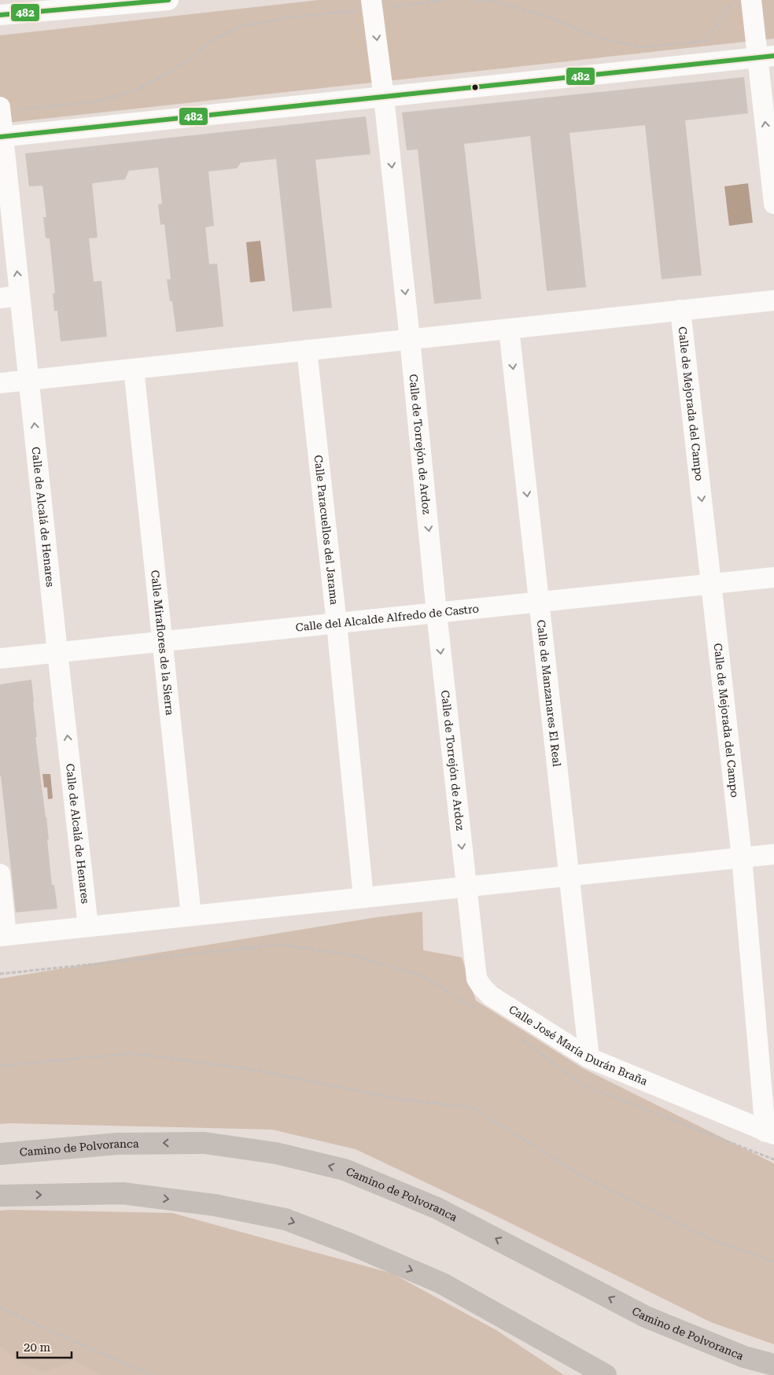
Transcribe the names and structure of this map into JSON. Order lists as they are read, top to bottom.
{
  "streets": {
    "highway": ["Camino de Polvoranca"],
    "street": [
      "Calle de Mejorada del Campo",
      "Calle de Torrejón de Ardoz",
      "Calle de Alcalá de Henares",
      "Calle Paracuellos del Jarama",
      "Calle del Alcalde Alfredo de Castro",
      "Calle Miraflores de la Sierra",
      "Calle de Manzanares El Real",
      "Calle José María Durán Braña"
    ]
  },
  "crossings": [
    ["Calle de Mejorada del Campo", "Calle del Alcalde Alfredo de Castro"],
    ["Calle de Mejorada del Campo", "Calle José María Durán Braña"],
    ["Calle de Torrejón de Ardoz", "Calle del Alcalde Alfredo de Castro"],
    ["Calle de Torrejón de Ardoz", "Calle José María Durán Braña"],
    ["Calle de Alcalá de Henares", "Calle del Alcalde Alfredo de Castro"],
    ["Calle Paracuellos del Jarama", "Calle del Alcalde Alfredo de Castro"],
    ["Calle del Alcalde Alfredo de Castro", "Calle Miraflores de la Sierra"],
    ["Calle del Alcalde Alfredo de Castro", "Calle de Manzanares El Real"],
    ["Calle de Manzanares El Real", "Calle José María Durán Braña"]
  ],
  "one_way": ["Calle de Torrejón de Ardoz", "Calle de Alcalá de Henares", "Calle de Manzanares El Real"],
  "lines": ["transit line 482"],
  "scale_bar": "20 m"
}
